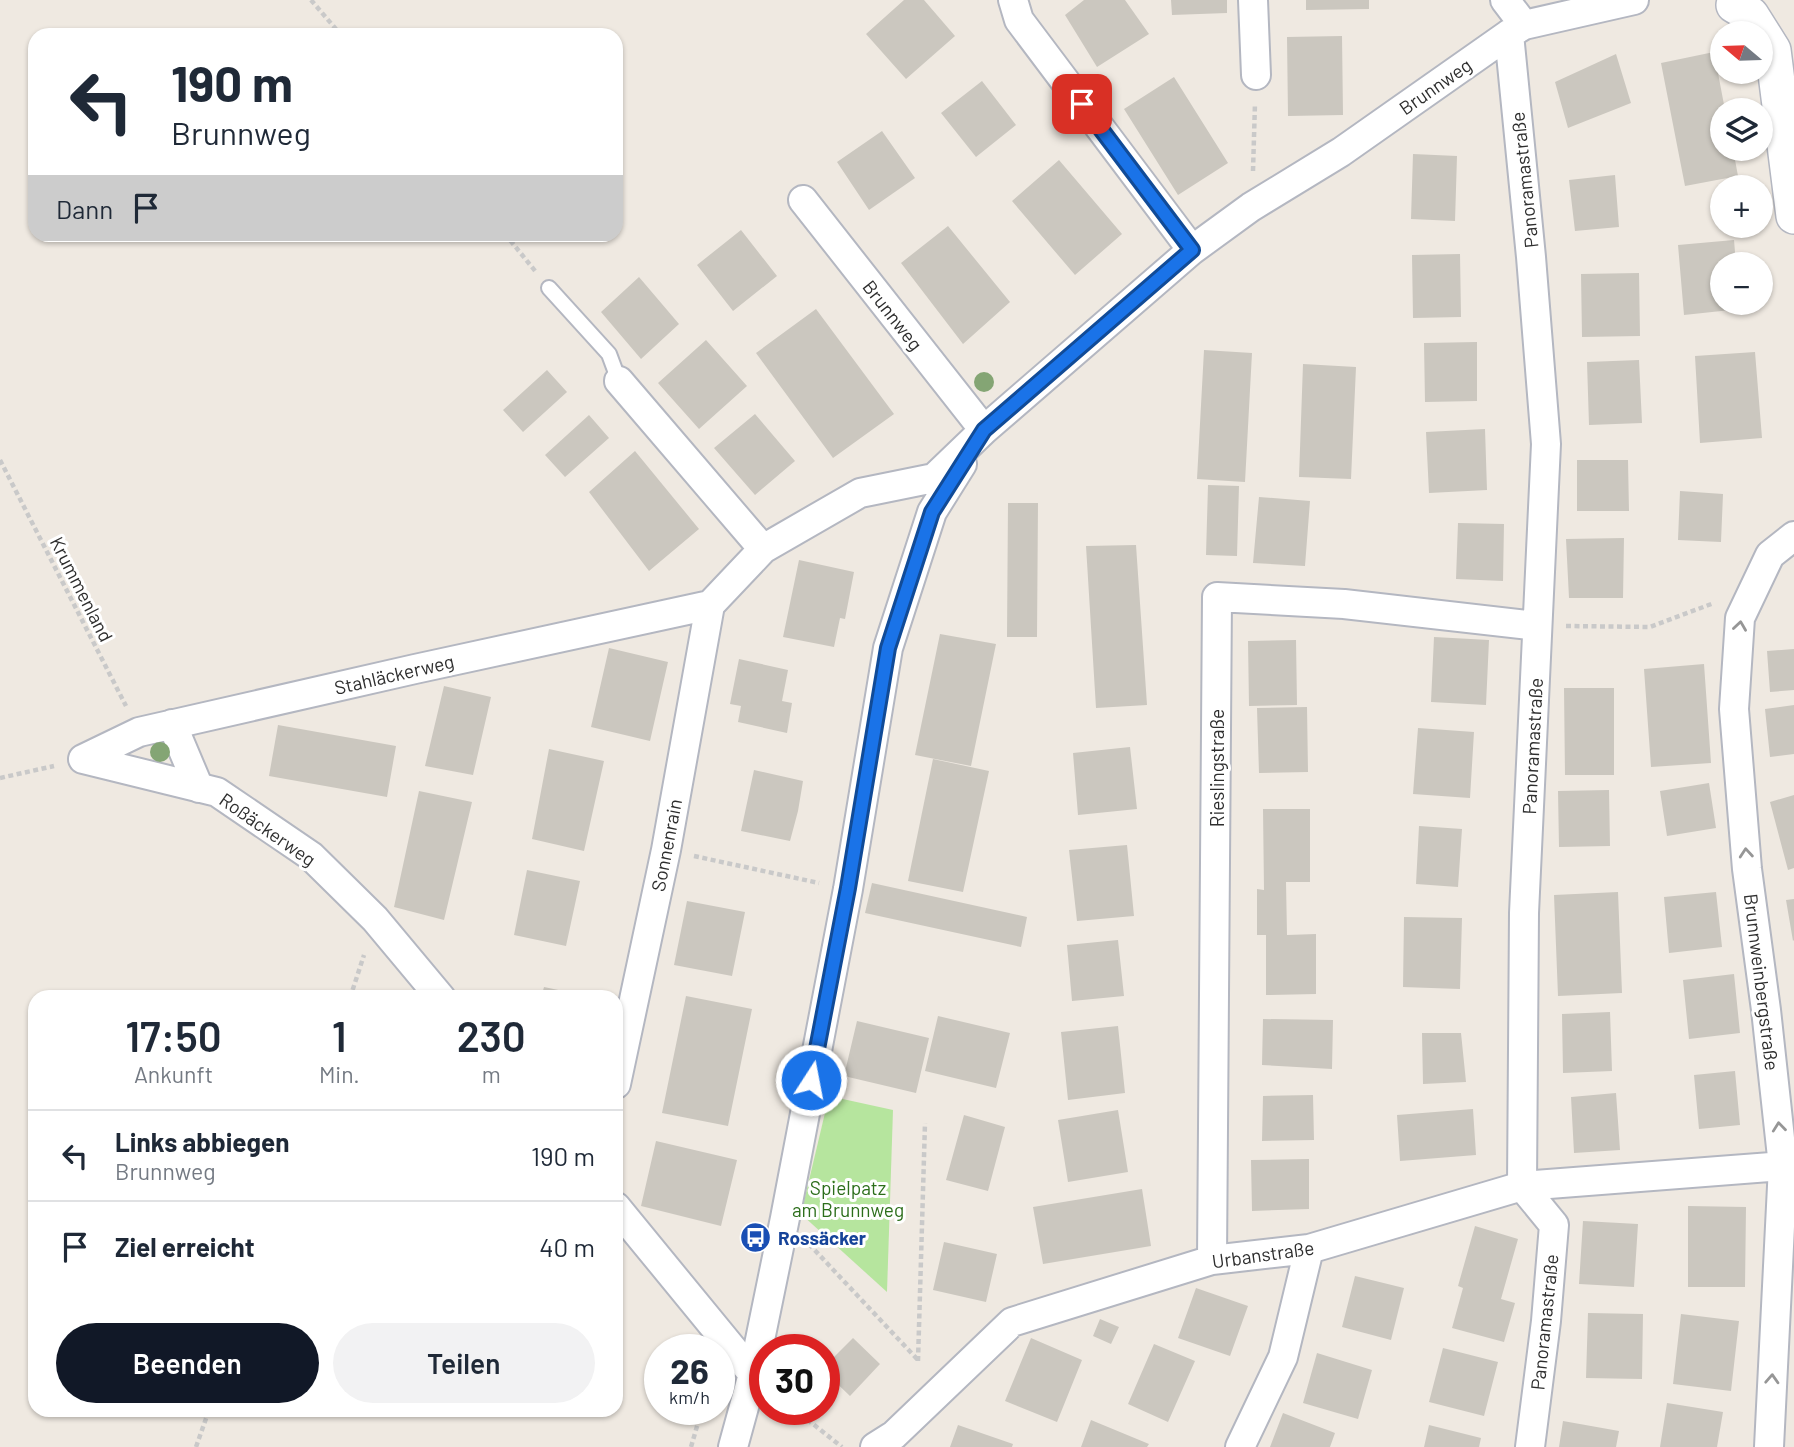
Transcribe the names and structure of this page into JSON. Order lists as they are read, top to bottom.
{
  "streets": {
    "street": [
      "Brunnweg",
      "Panoramastraße",
      "Stahläckerweg",
      "Rieslingstraße",
      "Roßäckerweg",
      "Sonnenrain",
      "Brunnweinbergstraße",
      "Urbanstraße"
    ],
    "path": ["Krummenland"]
  },
  "crossings": [
    ["Brunnweg", "Panoramastraße"],
    ["Brunnweg", "Stahläckerweg"],
    ["Brunnweg", "Sonnenrain"],
    ["Panoramastraße", "Rieslingstraße"],
    ["Panoramastraße", "Urbanstraße"],
    ["Krummenland", "Stahläckerweg"],
    ["Stahläckerweg", "Roßäckerweg"],
    ["Stahläckerweg", "Sonnenrain"],
    ["Rieslingstraße", "Urbanstraße"],
    ["Brunnweinbergstraße", "Urbanstraße"]
  ],
  "one_way": ["Brunnweinbergstraße"],
  "parks": ["Spielpatz am Brunnweg"],
  "places": {
    "bus stop": ["Rossäcker"]
  },
  "north": "left",
  "page": {
    "map_buttons": ["+", "−"],
    "turn": ["190 m", "Brunnweg"],
    "then": "Dann",
    "eta": [
      "17:50",
      "Ankunft",
      "1",
      "Min.",
      "230",
      "m"
    ],
    "list": [
      {
        "name": "Links abbiegen",
        "note": "Brunnweg",
        "value": "190 m"
      },
      {
        "name": "Ziel erreicht",
        "value": "40 m"
      }
    ],
    "buttons": ["Beenden", "Teilen"],
    "speed": "26 km/h",
    "limit": "30"
  }
}
